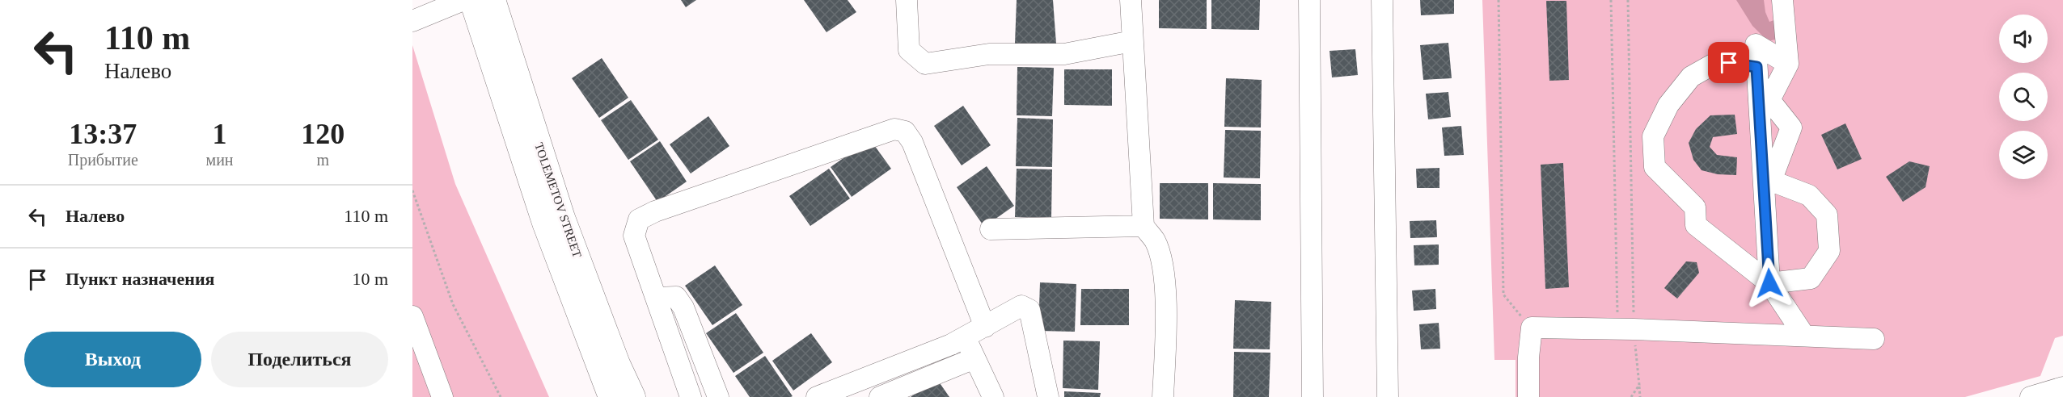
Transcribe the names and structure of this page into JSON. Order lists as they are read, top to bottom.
{
  "streets": {
    "main road": ["TOLEMETOV STREET"]
  },
  "page": {
    "turn": ["110 m", "Налево"],
    "eta": [
      "13:37",
      "Прибытие",
      "1",
      "мин",
      "120",
      "m"
    ],
    "list": [
      {
        "name": "Налево",
        "value": "110 m"
      },
      {
        "name": "Пункт назначения",
        "value": "10 m"
      }
    ],
    "buttons": ["Выход", "Поделиться"]
  }
}
